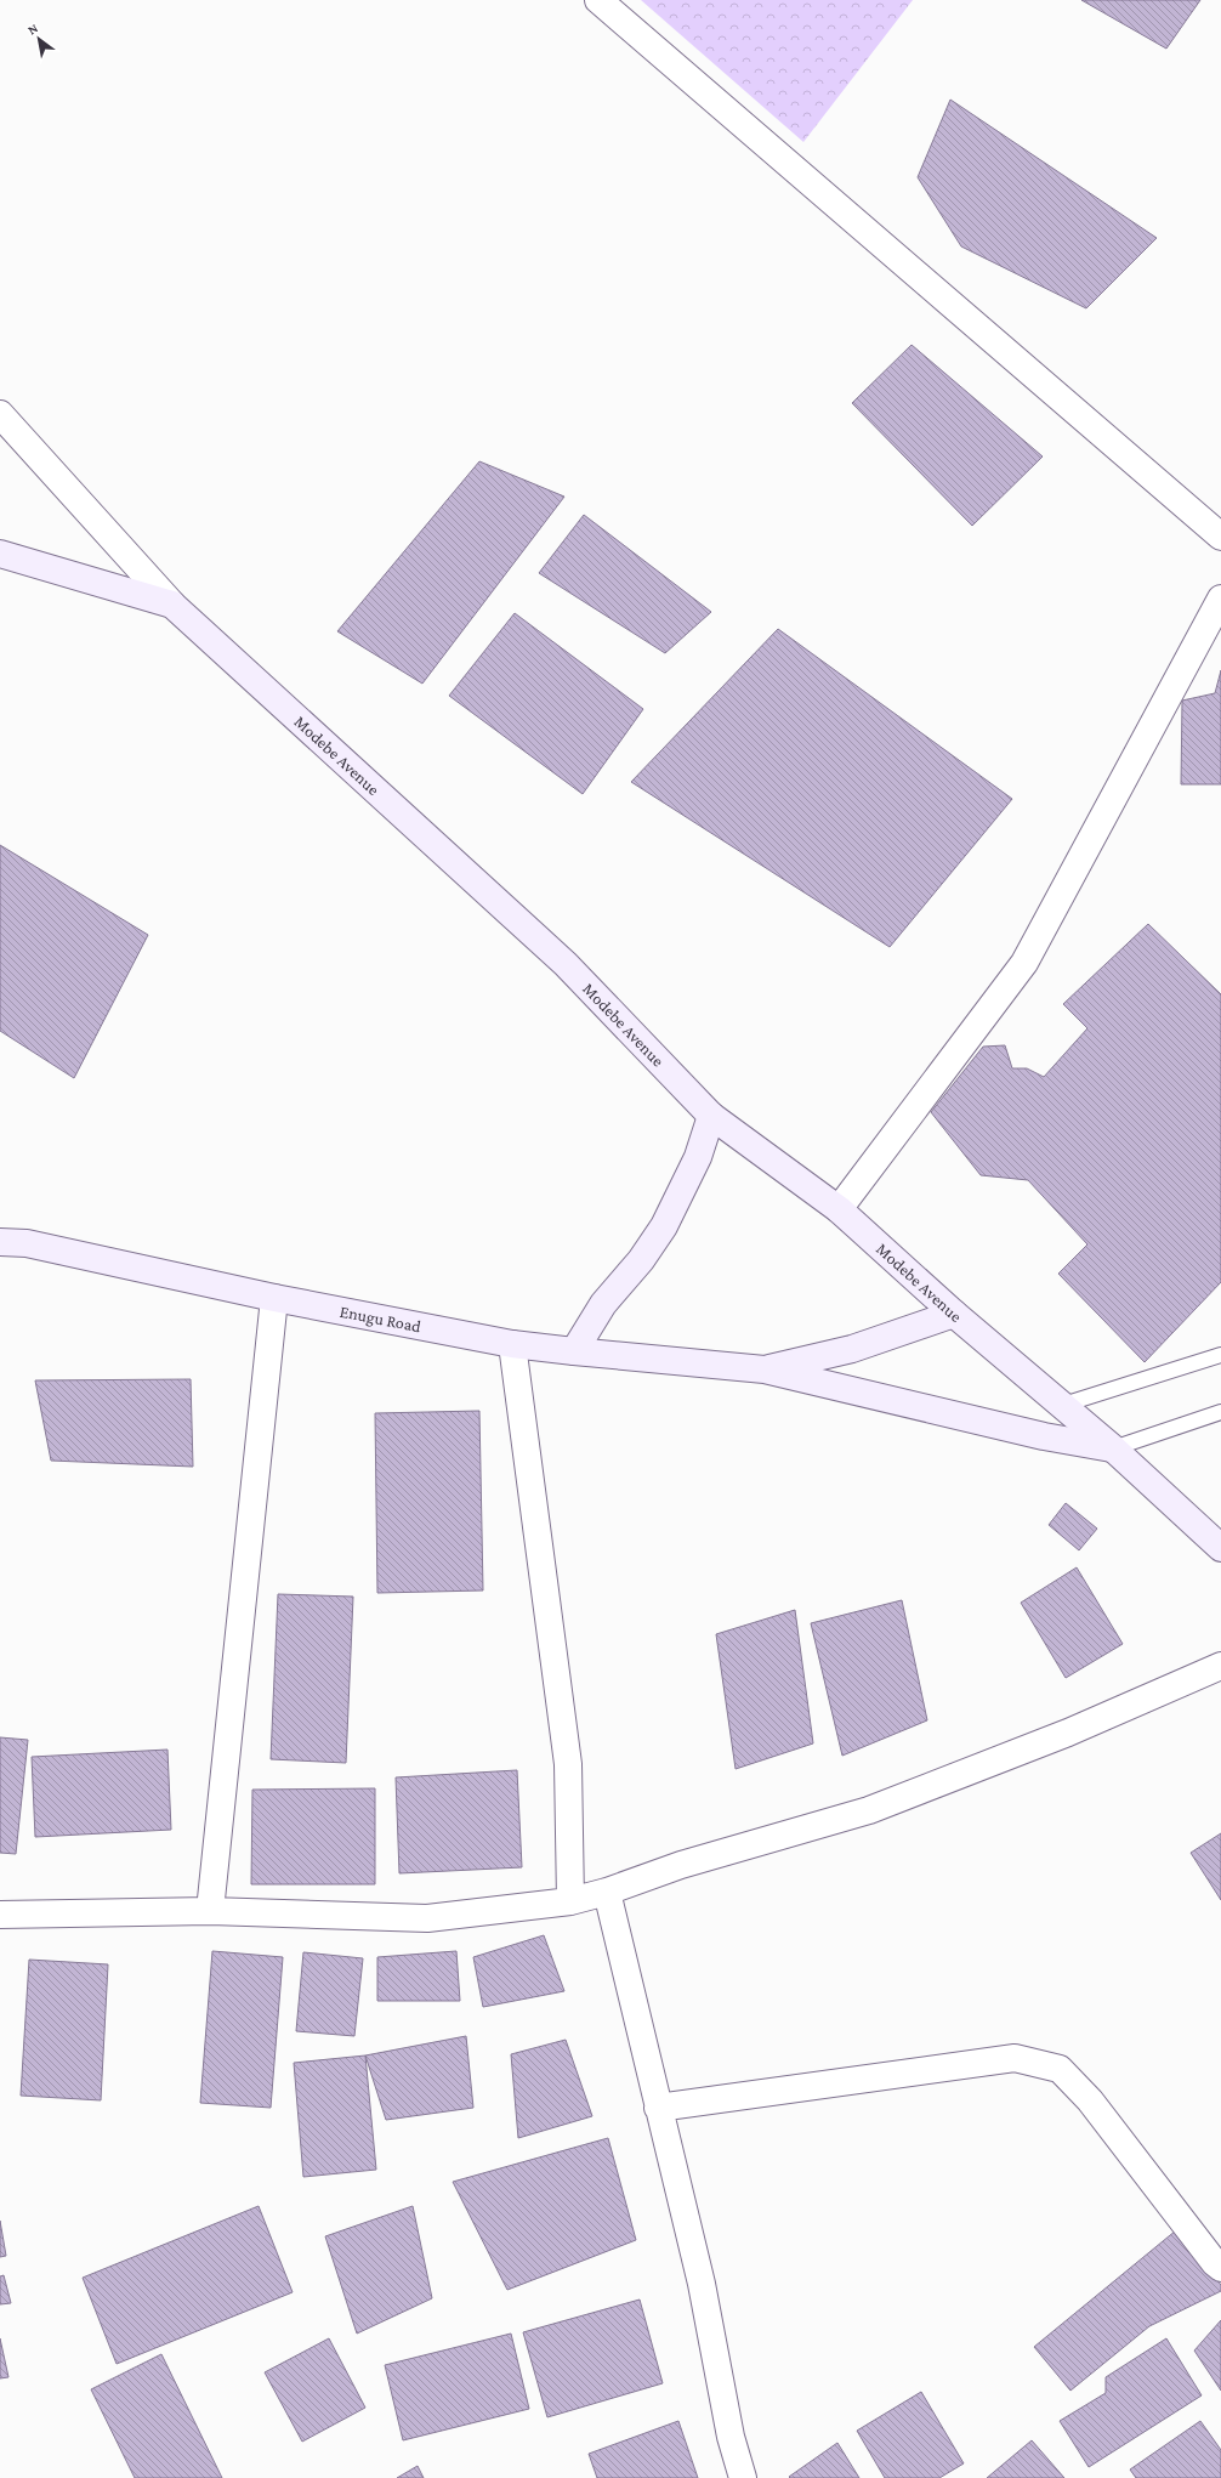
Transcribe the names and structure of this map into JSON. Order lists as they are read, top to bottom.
{
  "streets": {
    "street": ["Modebe Avenue", "Enugu Road"]
  },
  "north": "top left"
}
